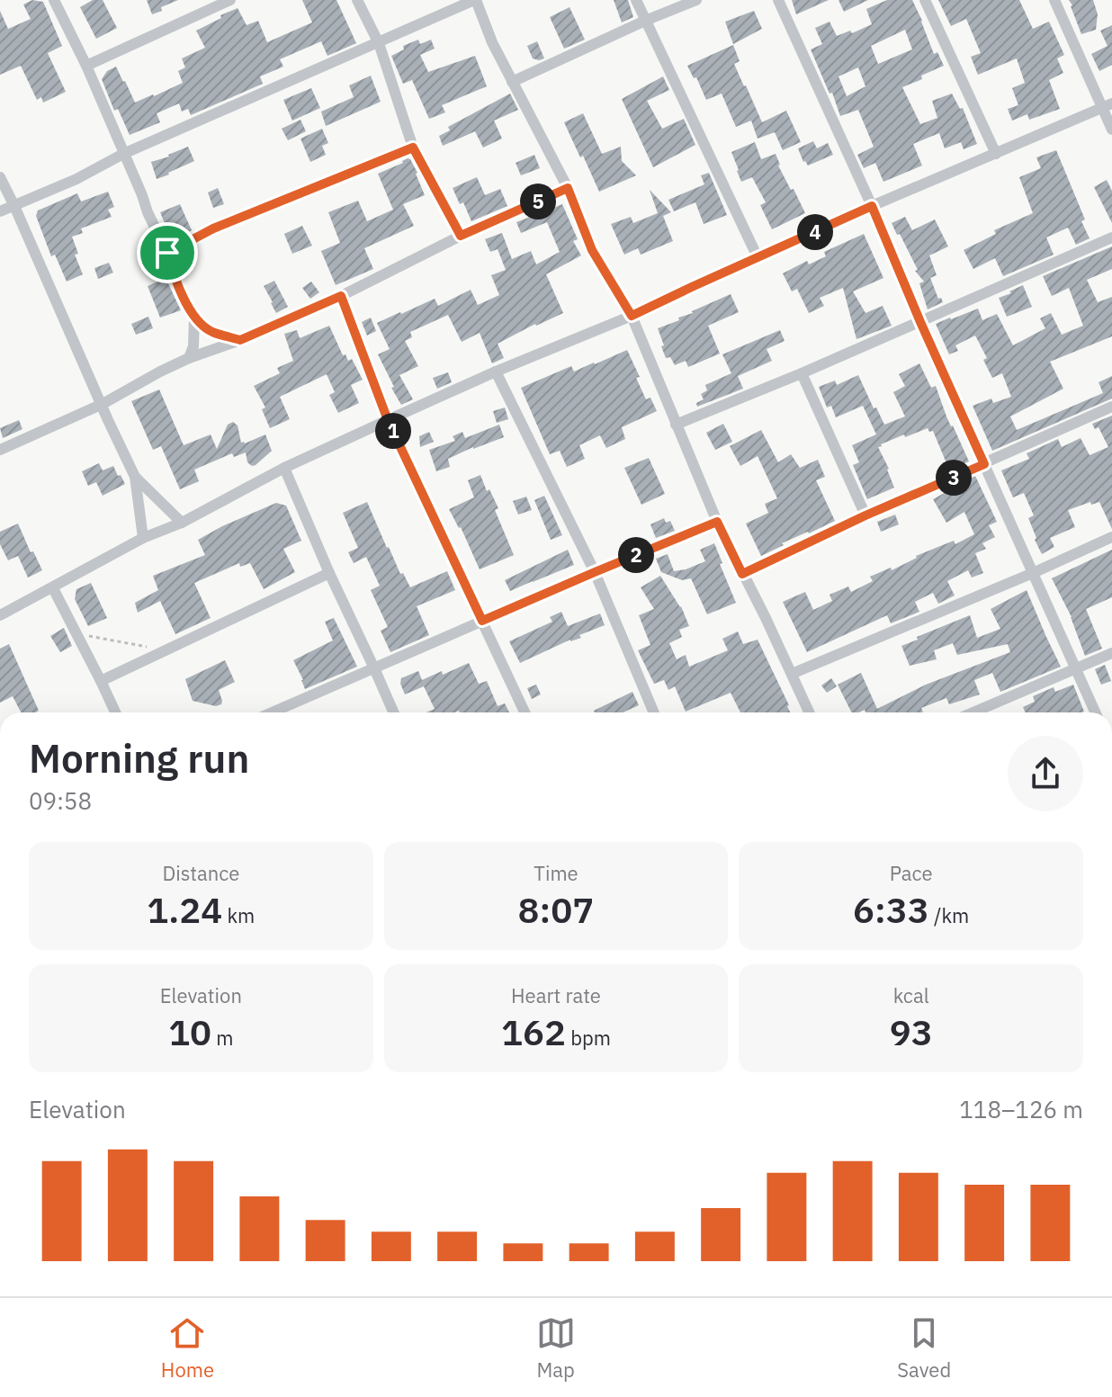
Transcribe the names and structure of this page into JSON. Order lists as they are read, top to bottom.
{
  "page": {
    "pins": [
      "5",
      "4",
      "1",
      "3",
      "2"
    ],
    "heading": ["Morning run", "09:58"],
    "stats": [
      ["Distance", "1.24 km"],
      ["Time", "8:07"],
      ["Pace", "6:33 /km"],
      ["Elevation", "10 m"],
      ["Heart rate", "162 bpm"],
      ["kcal", "93"]
    ],
    "chart": ["Elevation", "118–126 m"],
    "tabs": ["Home", "Map", "Saved"]
  }
}
